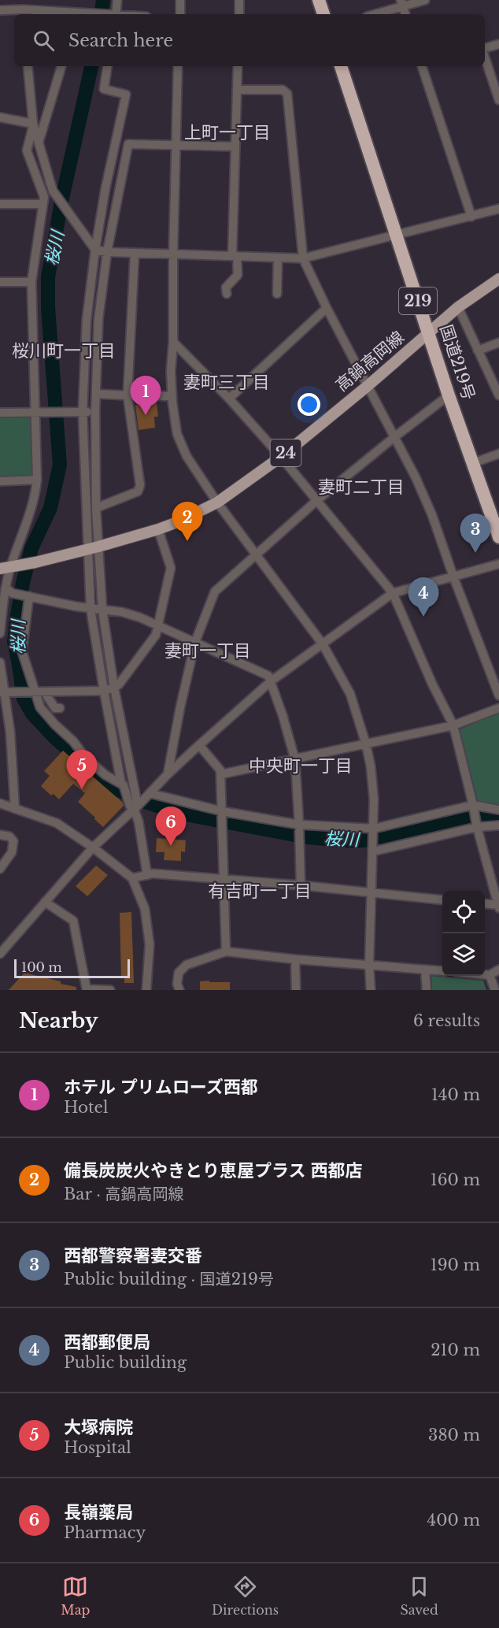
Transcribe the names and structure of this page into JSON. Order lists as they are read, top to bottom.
{
  "streets": {
    "highway": ["219", "国道219号"],
    "main road": ["高鍋高岡線", "24"]
  },
  "crossings": [
    ["高鍋高岡線", "国道219号"]
  ],
  "districts": [
    "上町一丁目",
    "桜川町一丁目",
    "妻町三丁目",
    "妻町二丁目",
    "妻町一丁目",
    "中央町一丁目",
    "有吉町一丁目"
  ],
  "water": ["桜川"],
  "scale_bar": "100 m",
  "page": {
    "search": "Search here",
    "pins": [
      "1",
      "2",
      "3",
      "4",
      "5",
      "6"
    ],
    "scale": "100 m",
    "heading": ["Nearby", "6 results"],
    "list": [
      {
        "mark": "1",
        "name": "ホテル プリムローズ西都",
        "note": "Hotel",
        "value": "140 m"
      },
      {
        "mark": "2",
        "name": "備長炭炭火やきとり恵屋プラス 西都店",
        "note": "Bar · 高鍋高岡線",
        "value": "160 m"
      },
      {
        "mark": "3",
        "name": "西都警察署妻交番",
        "note": "Public building · 国道219号",
        "value": "190 m"
      },
      {
        "mark": "4",
        "name": "西都郵便局",
        "note": "Public building",
        "value": "210 m"
      },
      {
        "mark": "5",
        "name": "大塚病院",
        "note": "Hospital",
        "value": "380 m"
      },
      {
        "mark": "6",
        "name": "長嶺薬局",
        "note": "Pharmacy",
        "value": "400 m"
      }
    ],
    "nav": ["Map", "Directions", "Saved"]
  }
}
